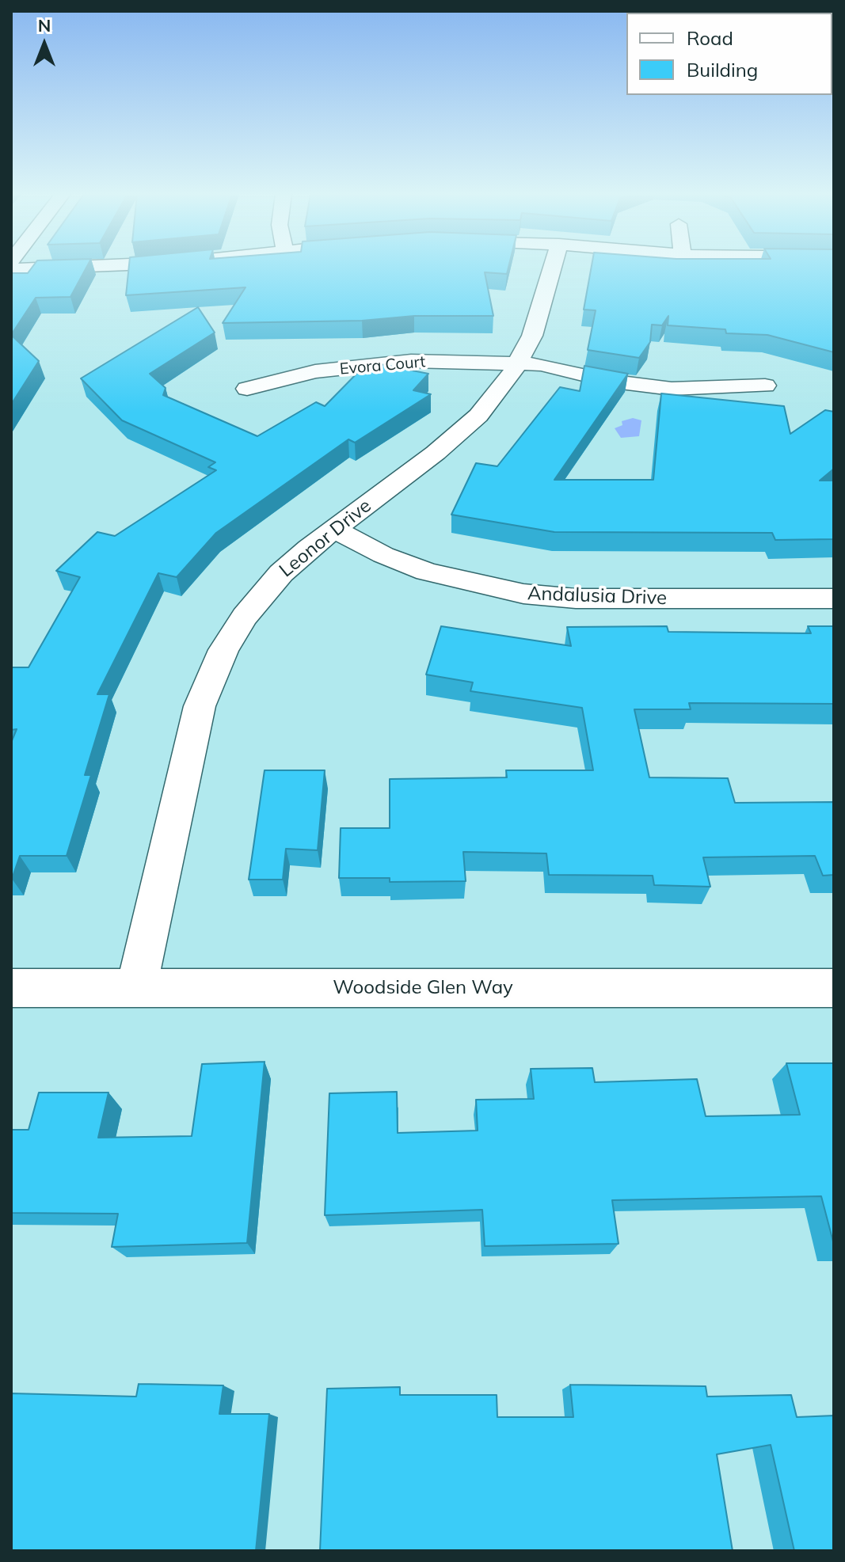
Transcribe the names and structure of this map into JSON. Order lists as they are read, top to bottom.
{
  "streets": {
    "street": [
      "Evora Court",
      "Leonor Drive",
      "Andalusia Drive",
      "Woodside Glen Way"
    ]
  },
  "crossings": [
    ["Evora Court", "Leonor Drive"],
    ["Leonor Drive", "Andalusia Drive"],
    ["Leonor Drive", "Woodside Glen Way"]
  ],
  "legend": ["Road", "Building"],
  "north": "top"
}
